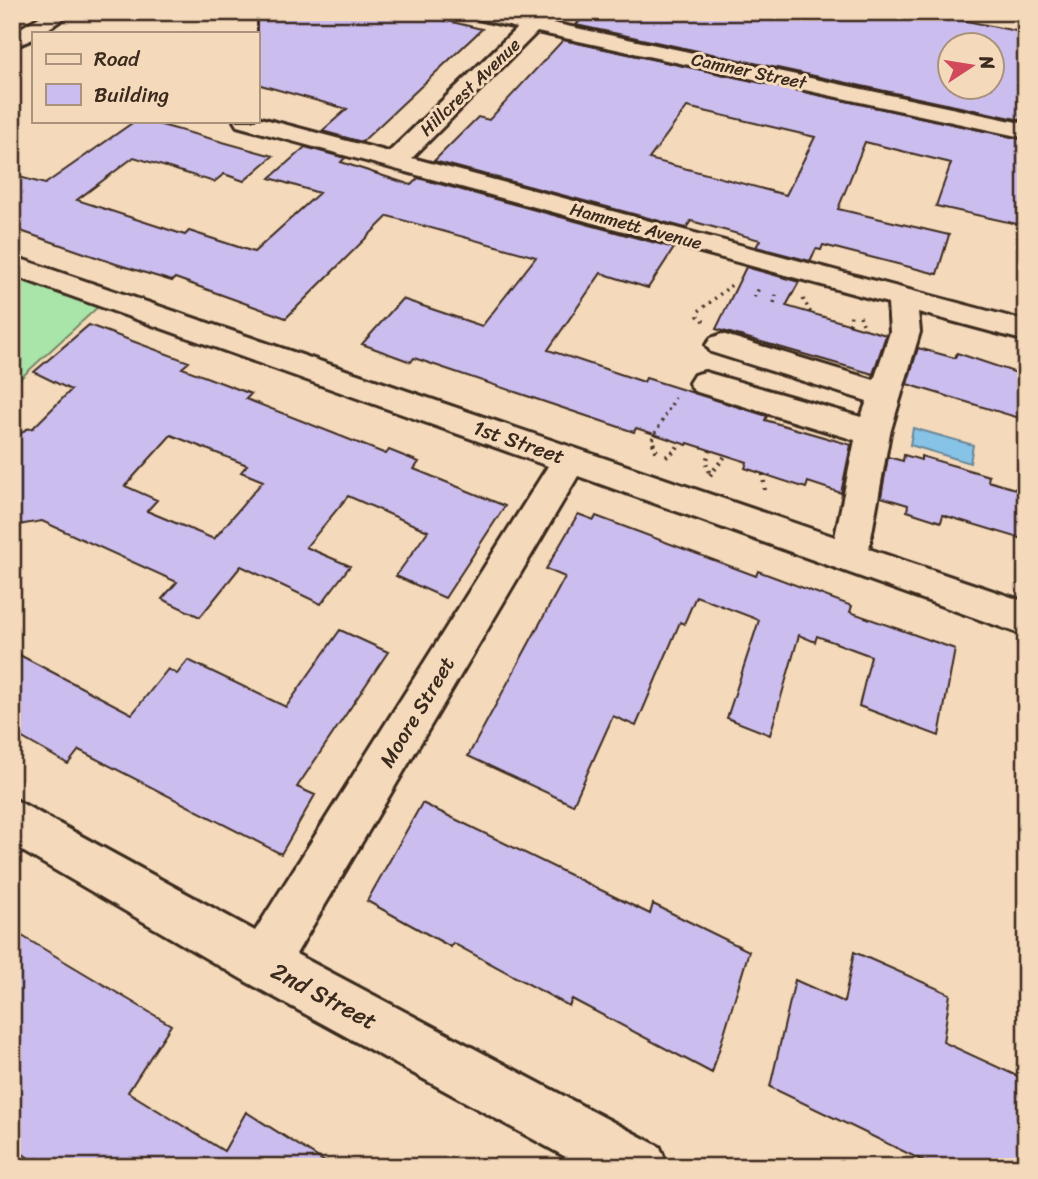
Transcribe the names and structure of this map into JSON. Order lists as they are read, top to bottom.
{
  "streets": {
    "street": [
      "Camner Street",
      "Hillcrest Avenue",
      "Hammett Avenue",
      "1st Street",
      "Moore Street",
      "2nd Street"
    ]
  },
  "crossings": [
    ["Camner Street", "Hillcrest Avenue"],
    ["Hillcrest Avenue", "Hammett Avenue"],
    ["1st Street", "Moore Street"],
    ["Moore Street", "2nd Street"]
  ],
  "legend": ["Road", "Building"],
  "north": "right"
}
